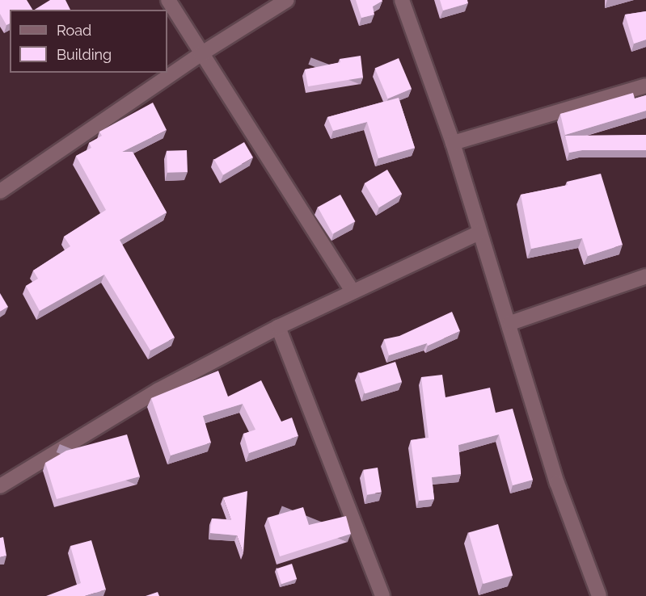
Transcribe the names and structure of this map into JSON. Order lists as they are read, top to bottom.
{
  "legend": ["Road", "Building"]
}
